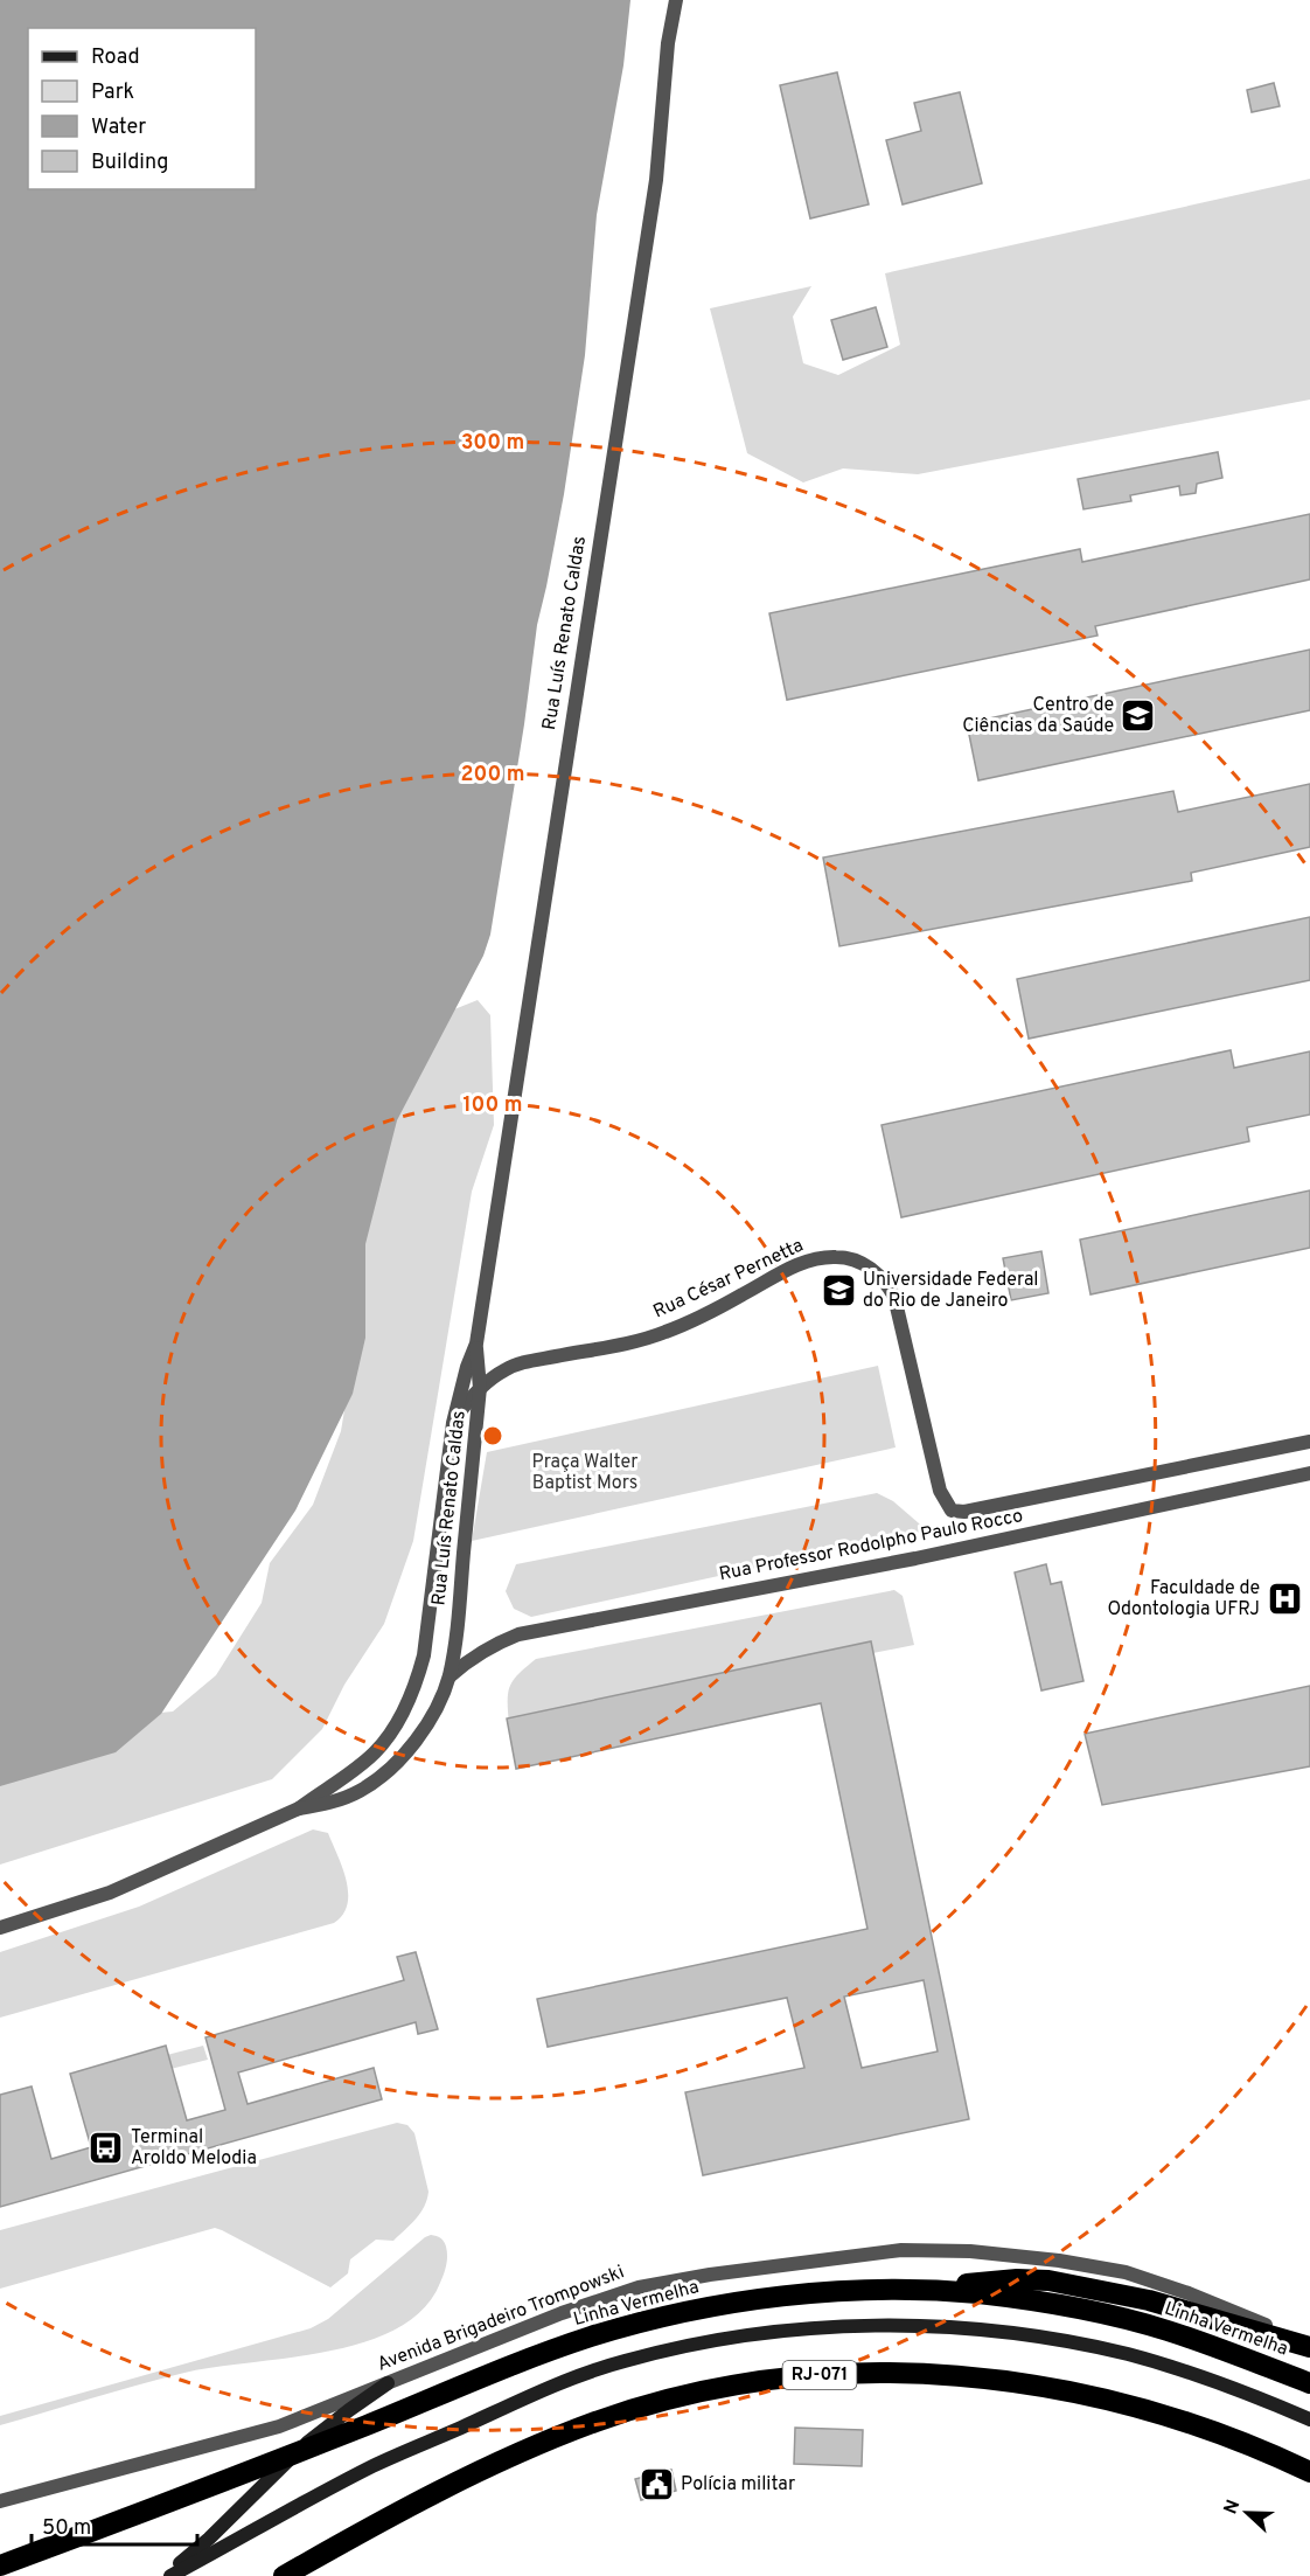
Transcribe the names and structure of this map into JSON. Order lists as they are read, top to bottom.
{
  "streets": {
    "highway": ["Linha Vermelha", "RJ-071"],
    "street": [
      "Rua Luís Renato Caldas",
      "Rua César Pernetta",
      "Rua Professor Rodolpho Paulo Rocco",
      "Avenida Brigadeiro Trompowski"
    ]
  },
  "crossings": [
    ["Rua Luís Renato Caldas", "Rua César Pernetta"],
    ["Rua Luís Renato Caldas", "Rua Professor Rodolpho Paulo Rocco"],
    ["Rua César Pernetta", "Rua Professor Rodolpho Paulo Rocco"]
  ],
  "parks": ["Praça Walter Baptist Mors"],
  "places": {
    "school or university": ["Centro de Ciências da Saúde", "Universidade Federal do Rio de Janeiro"],
    "hospital": ["Faculdade de Odontologia UFRJ"],
    "bus stop": ["Terminal Aroldo Melodia"],
    "public building": ["Polícia militar"]
  },
  "legend": [
    "Road",
    "Park",
    "Water",
    "Building"
  ],
  "scale_bar": "50 m",
  "north": "left",
  "rings": ["300 m", "200 m", "100 m"]
}
